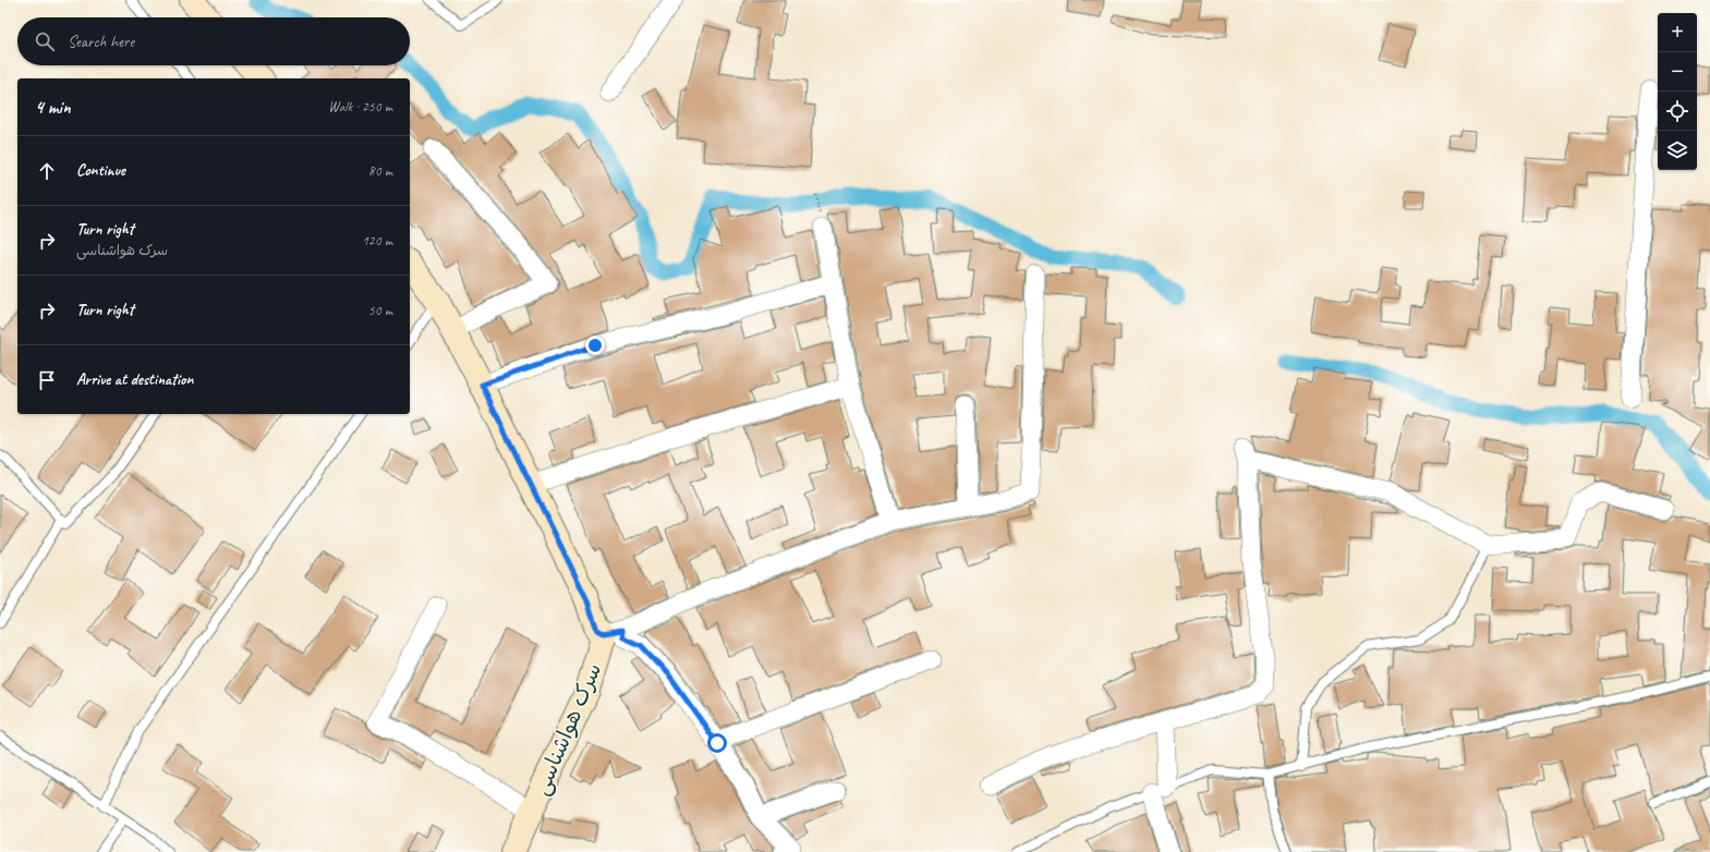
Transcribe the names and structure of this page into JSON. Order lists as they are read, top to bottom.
{
  "streets": {
    "street": ["سرک هواشناسی"]
  },
  "page": {
    "map_buttons": ["+", "−"],
    "search": "Search here",
    "heading": ["4 min", "Walk · 250 m"],
    "list": [
      ["Continue", "80 m"],
      ["Turn right", "سرک هواشناسی", "120 m"],
      ["Turn right", "50 m"],
      "Arrive at destination"
    ]
  }
}
